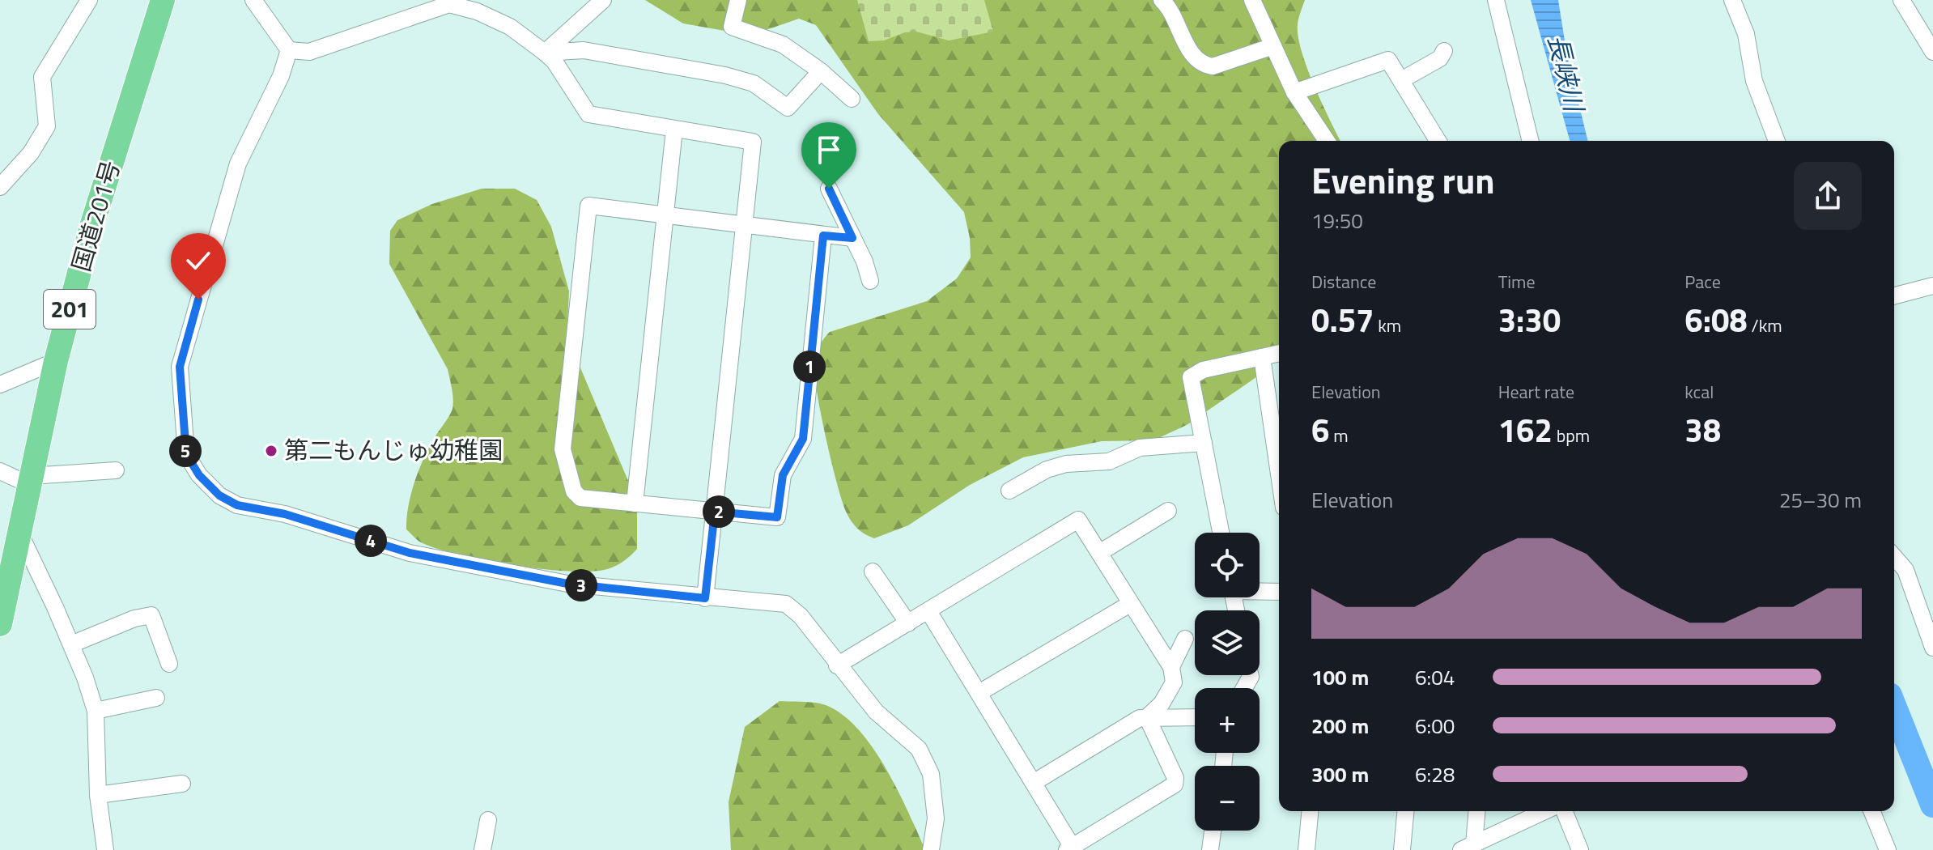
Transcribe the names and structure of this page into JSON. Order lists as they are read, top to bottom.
{
  "streets": {
    "highway": ["国道201号", "201"]
  },
  "water": ["長峡川"],
  "places": ["第二もんじゅ幼稚園"],
  "page": {
    "heading": ["Evening run", "19:50"],
    "stats": [
      ["Distance", "0.57 km"],
      ["Time", "3:30"],
      ["Pace", "6:08 /km"],
      ["Elevation", "6 m"],
      ["Heart rate", "162 bpm"],
      ["kcal", "38"]
    ],
    "pins": [
      "1",
      "5",
      "2",
      "4",
      "3"
    ],
    "chart": ["Elevation", "25–30 m"],
    "map_buttons": ["+", "−"],
    "list": [
      {
        "name": "100 m",
        "note": "6:04"
      },
      {
        "name": "200 m",
        "note": "6:00"
      },
      {
        "name": "300 m",
        "note": "6:28"
      }
    ]
  }
}
